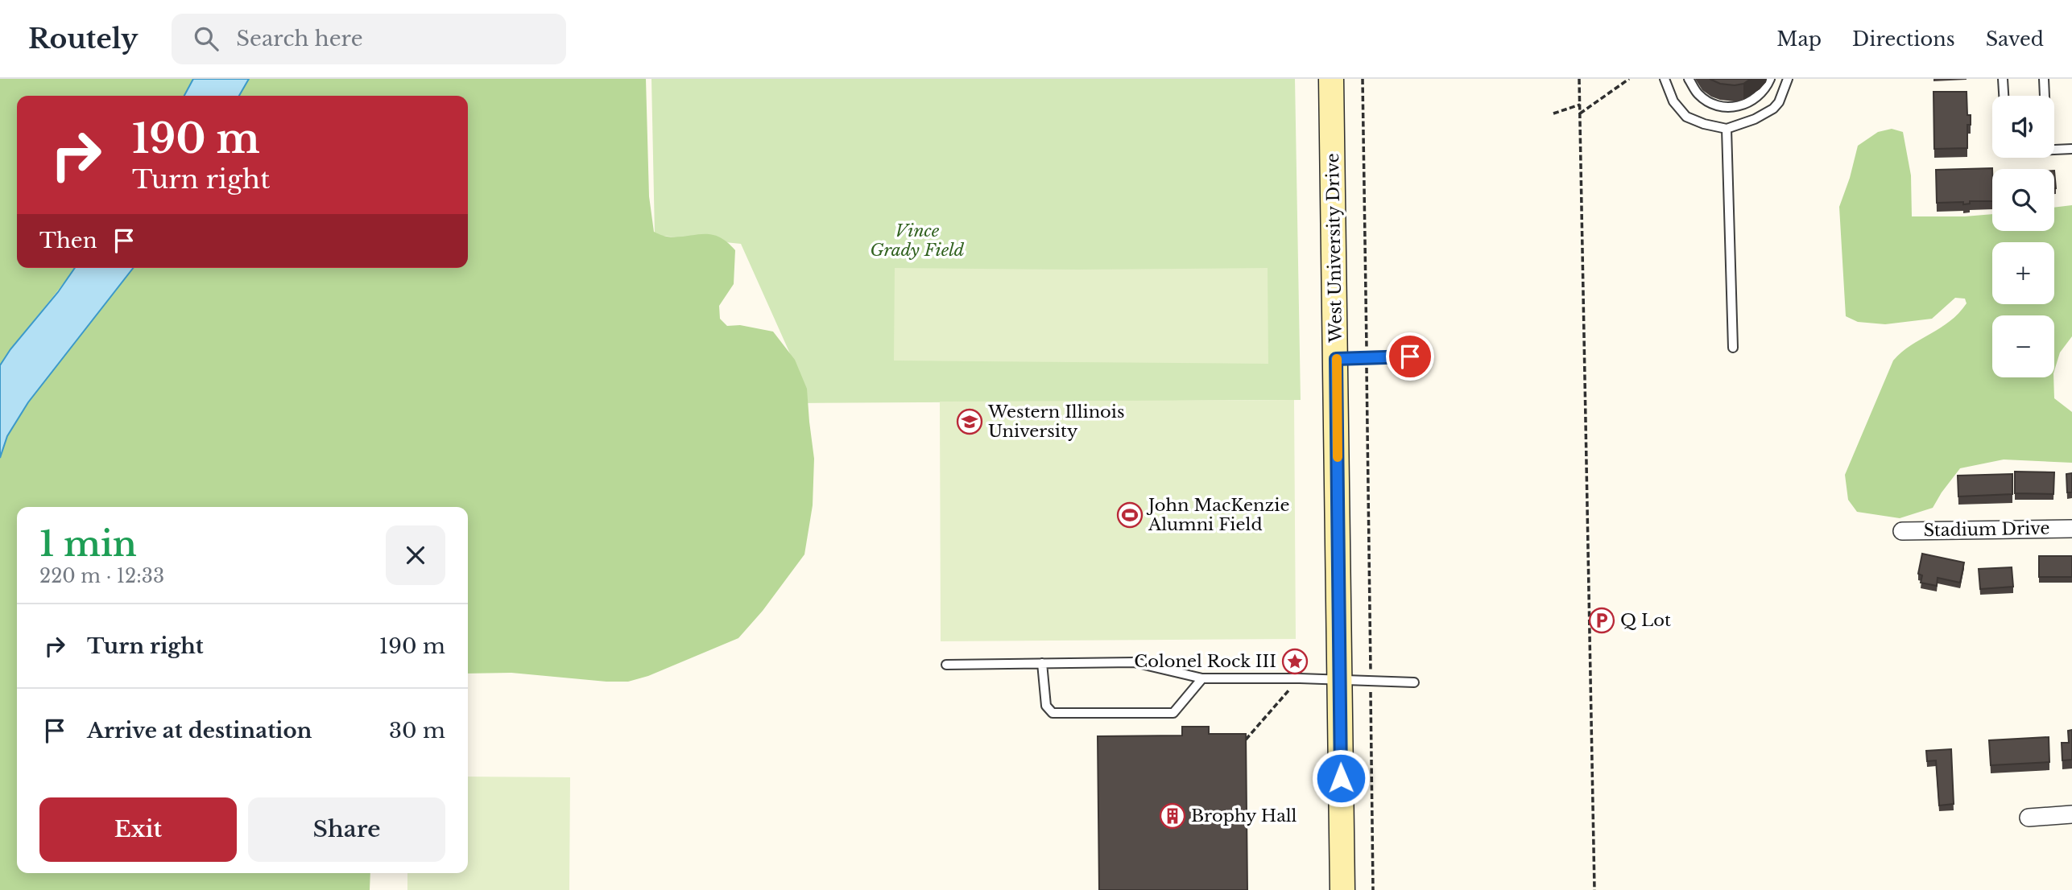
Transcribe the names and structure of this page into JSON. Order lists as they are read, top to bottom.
{
  "streets": {
    "street": ["West University Drive", "Stadium Drive"]
  },
  "parks": ["Vince Grady Field"],
  "places": {
    "school or university": ["Western Illinois University"],
    "sports": ["John MacKenzie Alumni Field"],
    "parking": ["Q Lot"],
    "place": ["Colonel Rock III"],
    "building": ["Brophy Hall"]
  },
  "page": {
    "header": "Routely",
    "search": "Search here",
    "nav": ["Map", "Directions", "Saved"],
    "map_buttons": ["+", "−"],
    "turn": ["190 m", "Turn right"],
    "then": "Then",
    "heading": ["1 min", "220 m · 12:33"],
    "list": [
      {
        "name": "Turn right",
        "value": "190 m"
      },
      {
        "name": "Arrive at destination",
        "value": "30 m"
      }
    ],
    "buttons": ["Exit", "Share"]
  }
}
